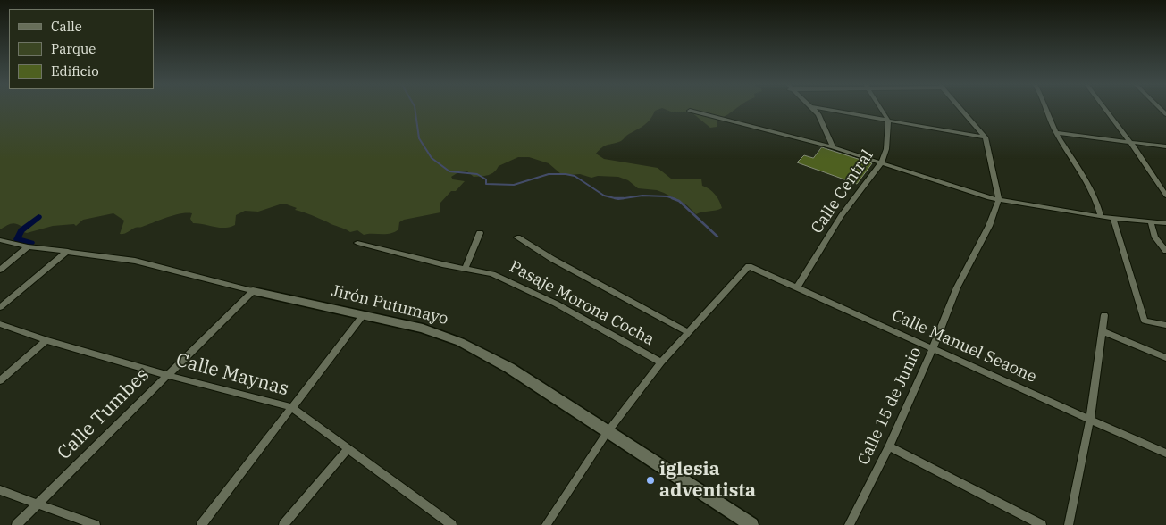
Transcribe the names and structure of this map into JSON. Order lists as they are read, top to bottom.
{
  "streets": {
    "street": [
      "Calle Central",
      "Pasaje Morona Cocha",
      "Jirón Putumayo",
      "Calle Manuel Seaone",
      "Calle Maynas",
      "Calle 15 de Junio",
      "Calle Tumbes"
    ]
  },
  "crossings": [
    ["Calle Central", "Calle Manuel Seaone"],
    ["Jirón Putumayo", "Calle Tumbes"],
    ["Calle Manuel Seaone", "Calle 15 de Junio"],
    ["Calle Maynas", "Calle Tumbes"]
  ],
  "places": ["iglesia adventista"],
  "legend": ["Calle", "Parque", "Edificio"]
}
